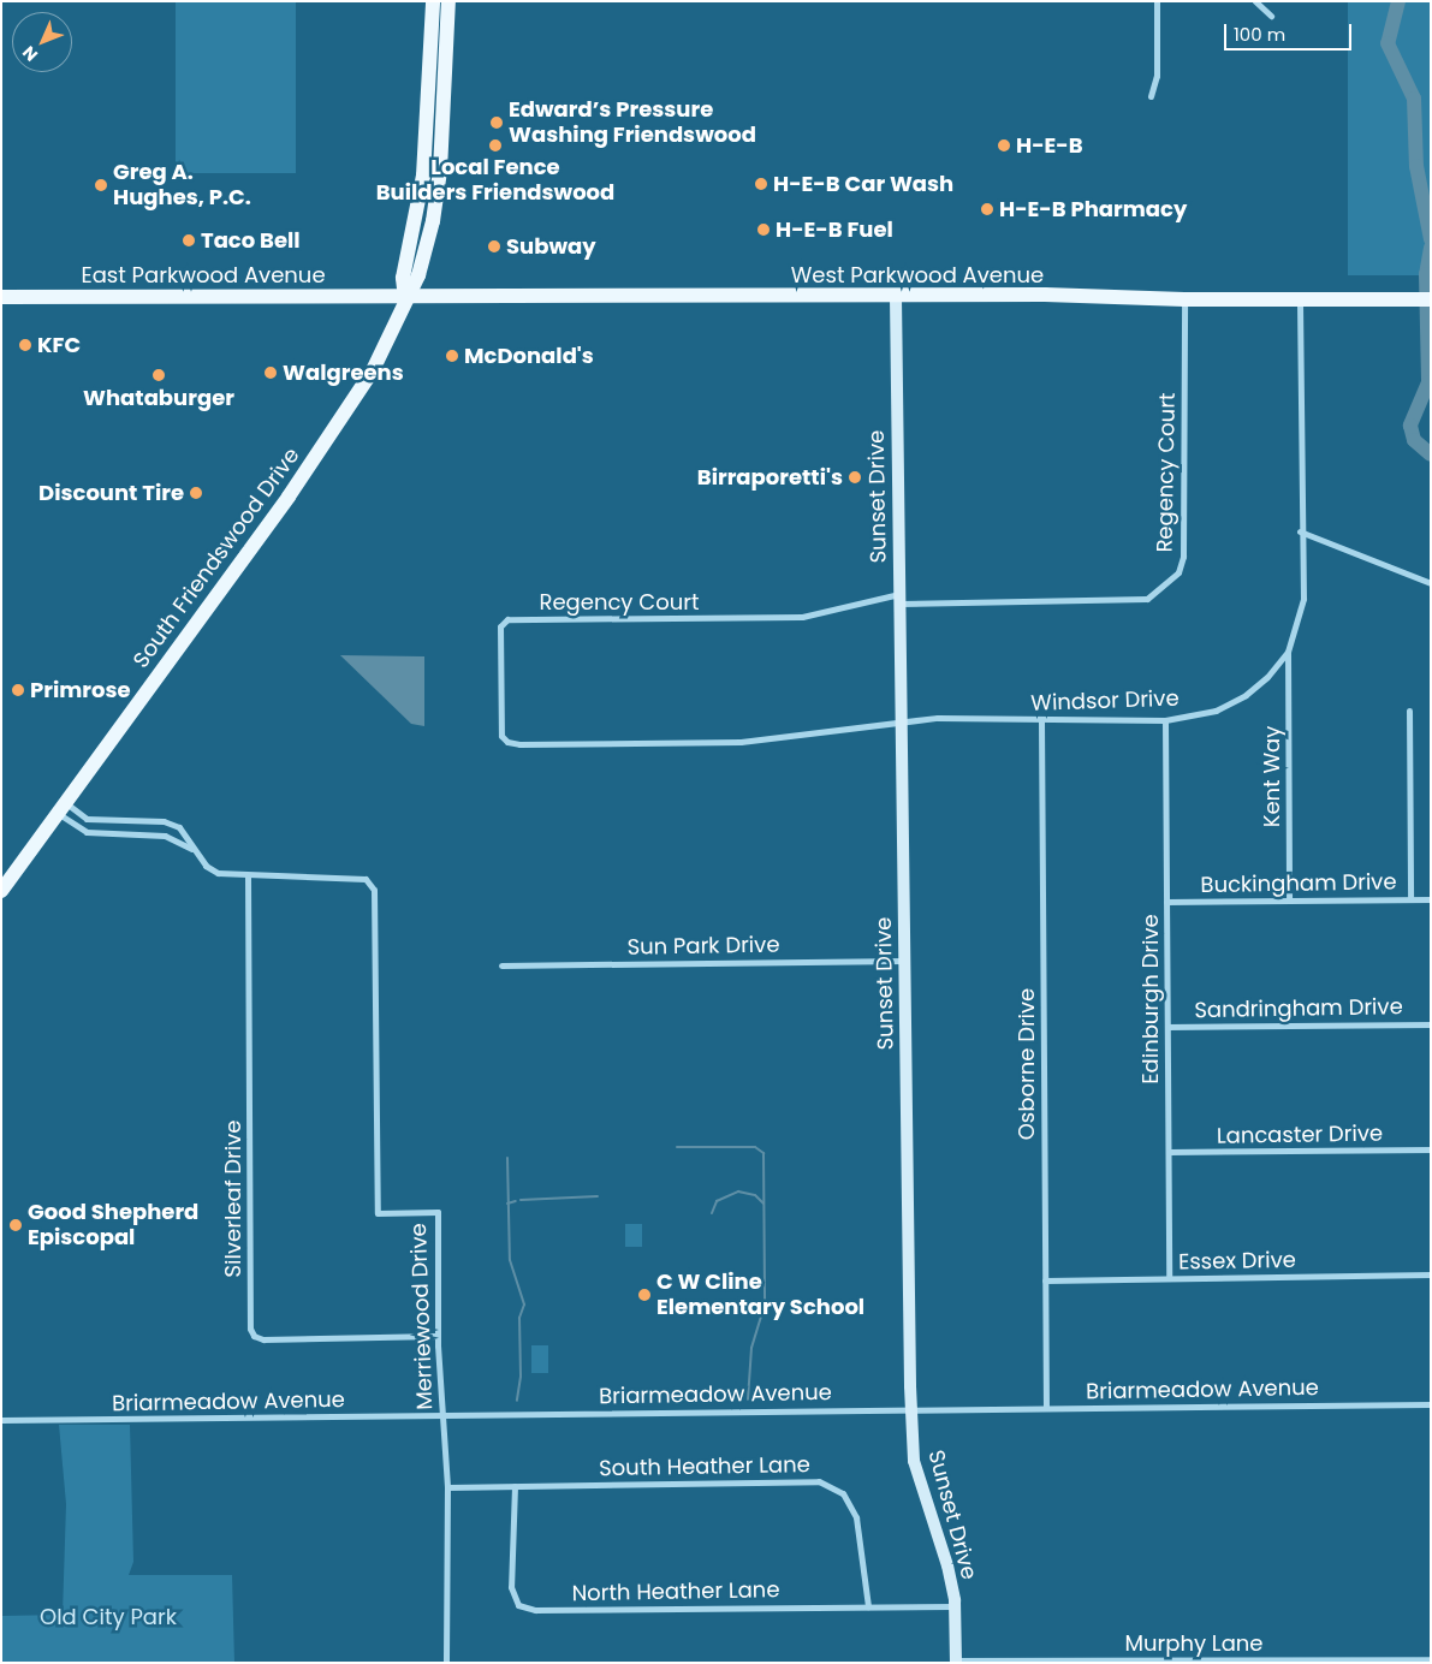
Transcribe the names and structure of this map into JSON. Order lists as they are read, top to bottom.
{
  "streets": {
    "main road": ["East Parkwood Avenue", "West Parkwood Avenue", "South Friendswood Drive"],
    "street": [
      "Regency Court",
      "Sunset Drive",
      "Windsor Drive",
      "Kent Way",
      "Buckingham Drive",
      "Sun Park Drive",
      "Edinburgh Drive",
      "Sandringham Drive",
      "Osborne Drive",
      "Lancaster Drive",
      "Silverleaf Drive",
      "Essex Drive",
      "Merriewood Drive",
      "Briarmeadow Avenue",
      "South Heather Lane",
      "North Heather Lane",
      "Murphy Lane"
    ]
  },
  "crossings": [
    ["East Parkwood Avenue", "West Parkwood Avenue"],
    ["East Parkwood Avenue", "South Friendswood Drive"],
    ["West Parkwood Avenue", "Regency Court"],
    ["West Parkwood Avenue", "Sunset Drive"],
    ["West Parkwood Avenue", "South Friendswood Drive"],
    ["West Parkwood Avenue", "Windsor Drive"],
    ["Regency Court", "Sunset Drive"],
    ["Regency Court", "Windsor Drive"],
    ["Sunset Drive", "Windsor Drive"],
    ["Sunset Drive", "Sun Park Drive"],
    ["Sunset Drive", "Briarmeadow Avenue"],
    ["Sunset Drive", "North Heather Lane"],
    ["Sunset Drive", "Murphy Lane"],
    ["Windsor Drive", "Kent Way"],
    ["Windsor Drive", "Edinburgh Drive"],
    ["Windsor Drive", "Osborne Drive"],
    ["Kent Way", "Buckingham Drive"],
    ["Buckingham Drive", "Edinburgh Drive"],
    ["Edinburgh Drive", "Sandringham Drive"],
    ["Edinburgh Drive", "Lancaster Drive"],
    ["Edinburgh Drive", "Essex Drive"],
    ["Osborne Drive", "Essex Drive"],
    ["Osborne Drive", "Briarmeadow Avenue"],
    ["Silverleaf Drive", "Merriewood Drive"],
    ["Merriewood Drive", "Briarmeadow Avenue"],
    ["Merriewood Drive", "South Heather Lane"],
    ["South Heather Lane", "North Heather Lane"]
  ],
  "parks": ["Old City Park"],
  "places": [
    "Edward’s Pressure Washing Friendswood",
    "Local Fence Builders Friendswood",
    "H-E-B",
    "H-E-B Car Wash",
    "Greg A. Hughes, P.C.",
    "H-E-B Pharmacy",
    "H-E-B Fuel",
    "Taco Bell",
    "Subway",
    "KFC",
    "McDonald's",
    "Walgreens",
    "Whataburger",
    "Birraporetti's",
    "Discount Tire",
    "Primrose",
    "Good Shepherd Episcopal",
    "C W Cline Elementary School"
  ],
  "scale_bar": "100 m",
  "north": "bottom left"
}
